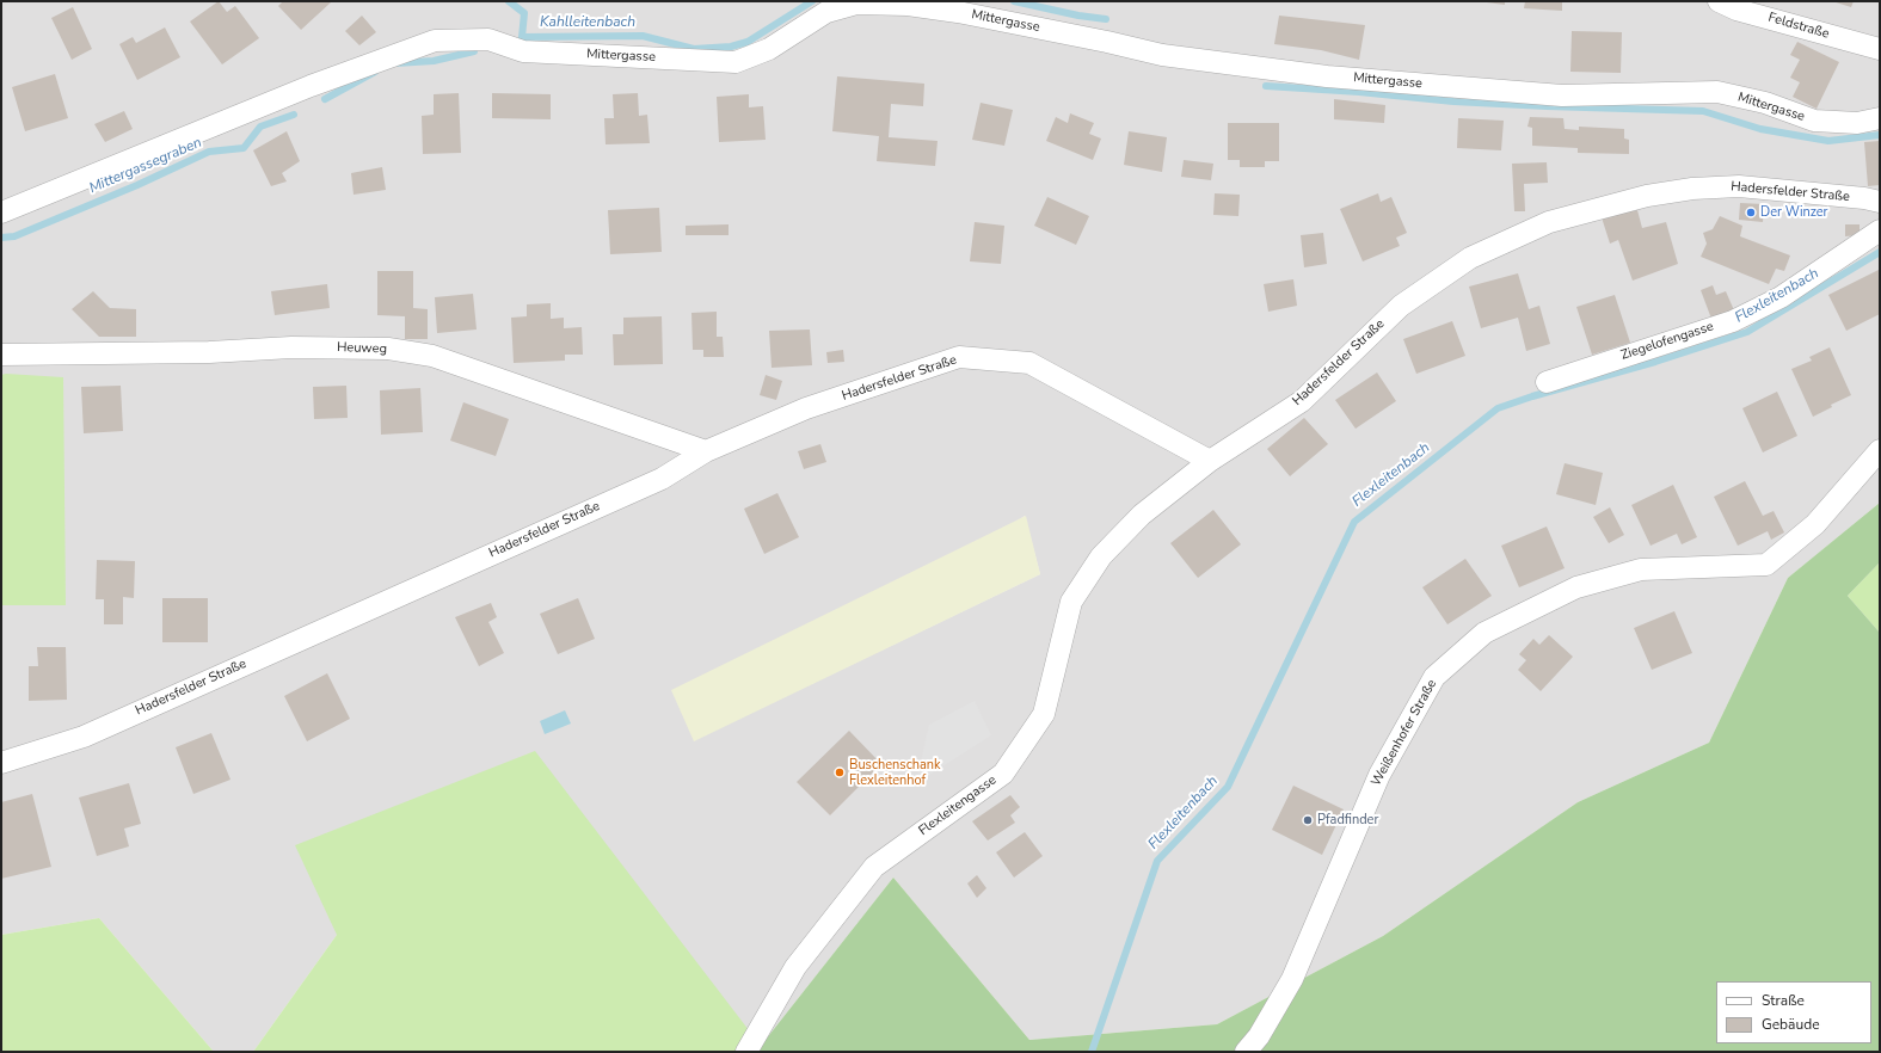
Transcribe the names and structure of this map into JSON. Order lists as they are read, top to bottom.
{
  "streets": {
    "street": [
      "Mittergasse",
      "Feldstraße",
      "Hadersfelder Straße",
      "Ziegelofengasse",
      "Heuweg",
      "Weißenhofer Straße",
      "Flexleitengasse"
    ]
  },
  "crossings": [
    ["Hadersfelder Straße", "Heuweg"],
    ["Hadersfelder Straße", "Flexleitengasse"]
  ],
  "water": ["Kahlleitenbach", "Mittergassegraben", "Flexleitenbach"],
  "places": ["Der Winzer", "Buschenschank Flexleitenhof", "Pfadfinder"],
  "legend": ["Straße", "Gebäude"]
}
